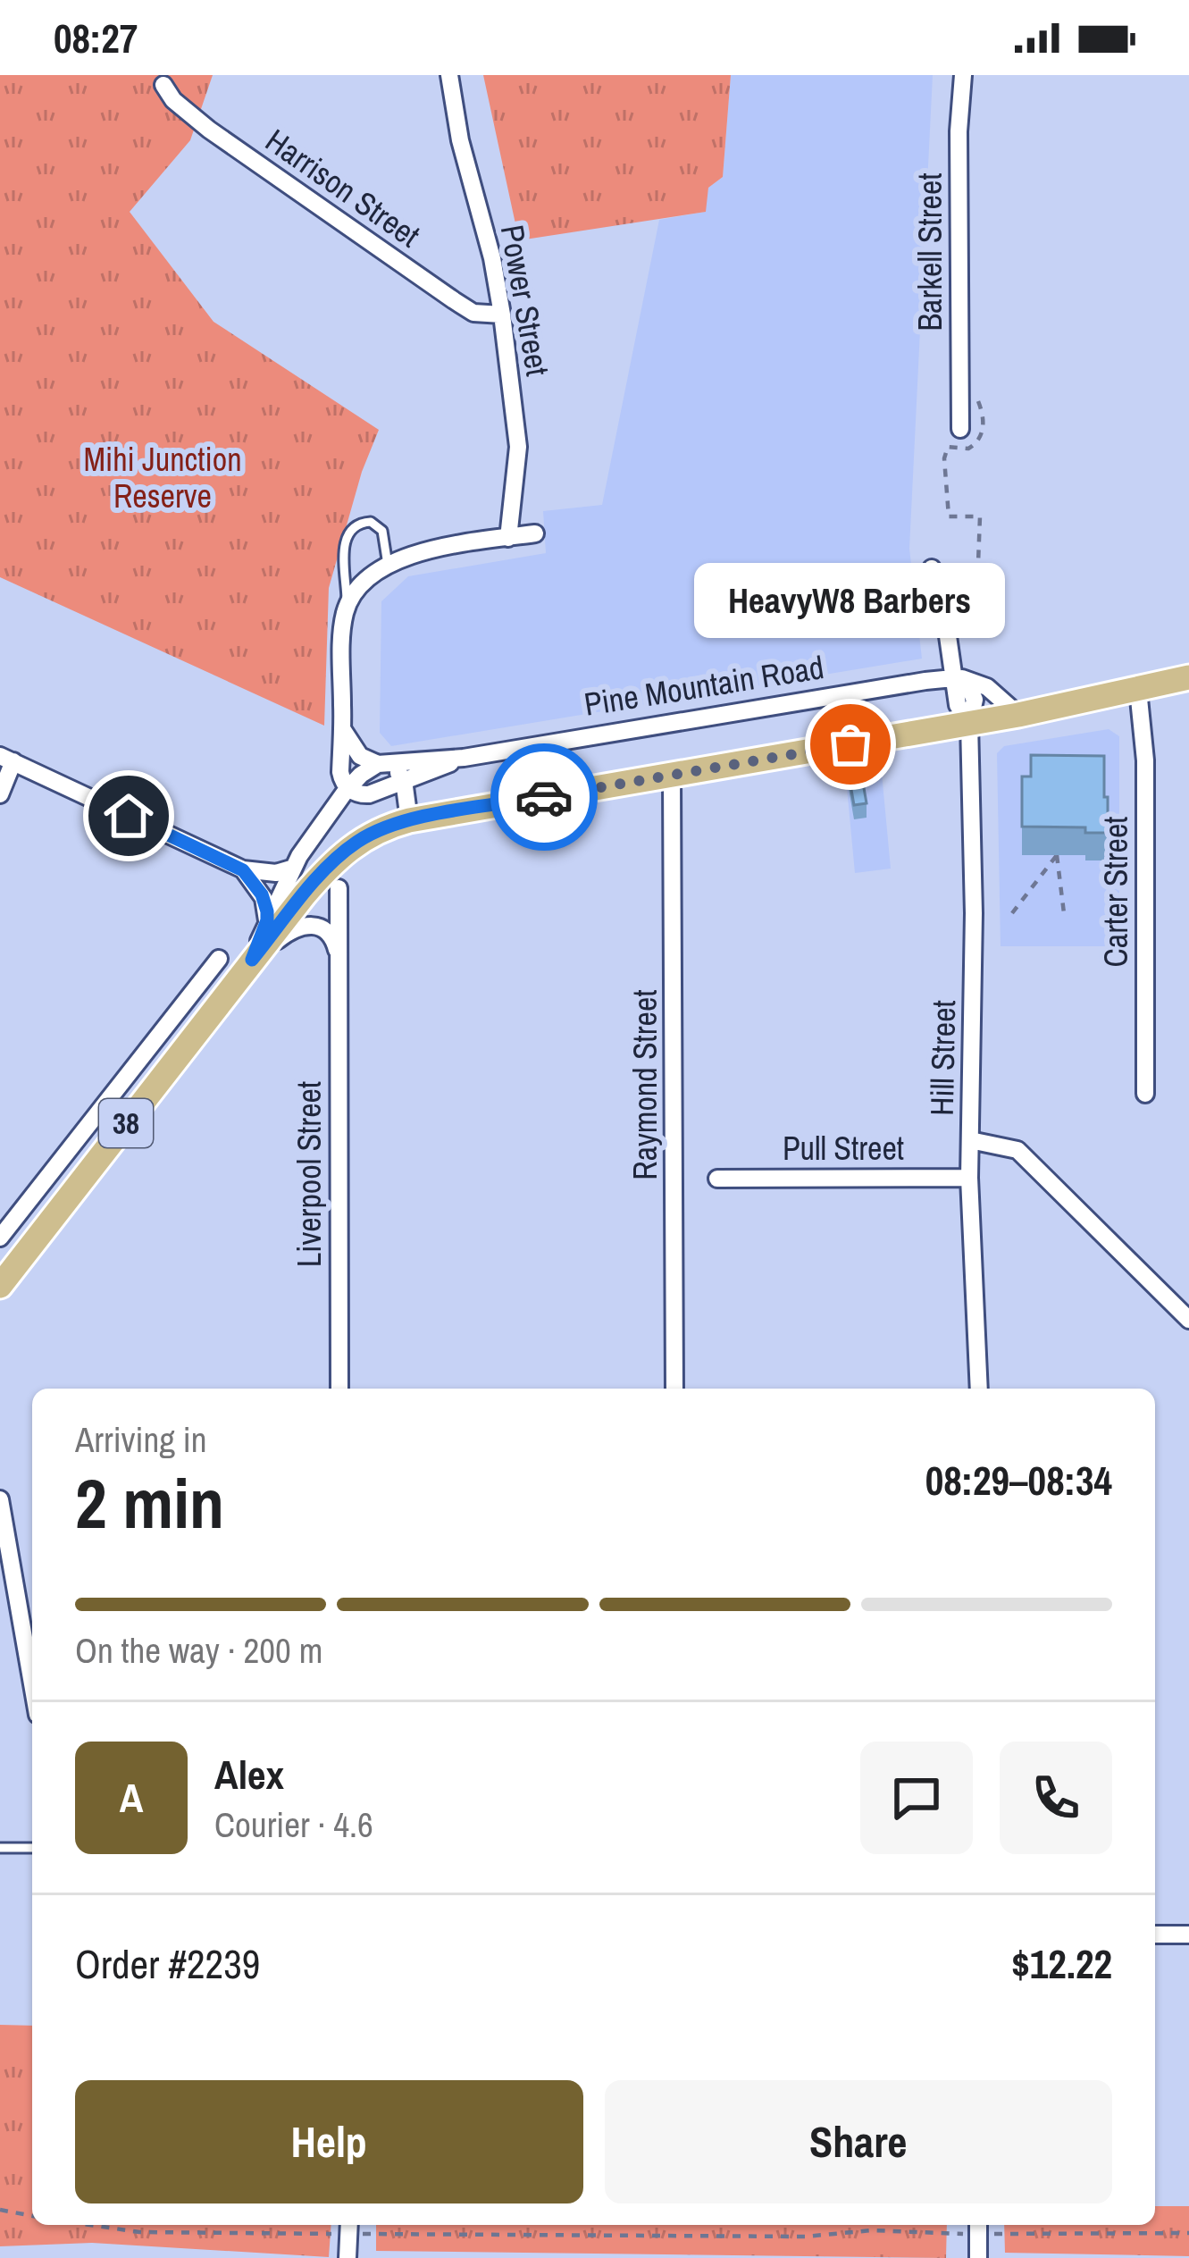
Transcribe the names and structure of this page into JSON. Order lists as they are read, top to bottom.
{
  "streets": {
    "main road": ["38"],
    "street": [
      "Harrison Street",
      "Barkell Street",
      "Power Street",
      "Pine Mountain Road",
      "Carter Street",
      "Hill Street",
      "Raymond Street",
      "Pull Street",
      "Liverpool Street"
    ]
  },
  "crossings": [
    ["Harrison Street", "Power Street"],
    ["Carter Street", "38"],
    ["Hill Street", "38"],
    ["Hill Street", "Pull Street"],
    ["Raymond Street", "38"]
  ],
  "parks": ["Mihi Junction Reserve"],
  "places": ["HeavyW8 Barbers"],
  "page": {
    "status": "08:27",
    "bubble": "HeavyW8 Barbers",
    "heading": ["2 min", "Arriving in", "08:29–08:34"],
    "panel": [
      "Alex",
      "Courier · 4.6",
      "Order #2239",
      "$12.22"
    ],
    "bar": "On the way · 200 m",
    "round": "A",
    "buttons": ["Help", "Share"]
  }
}
